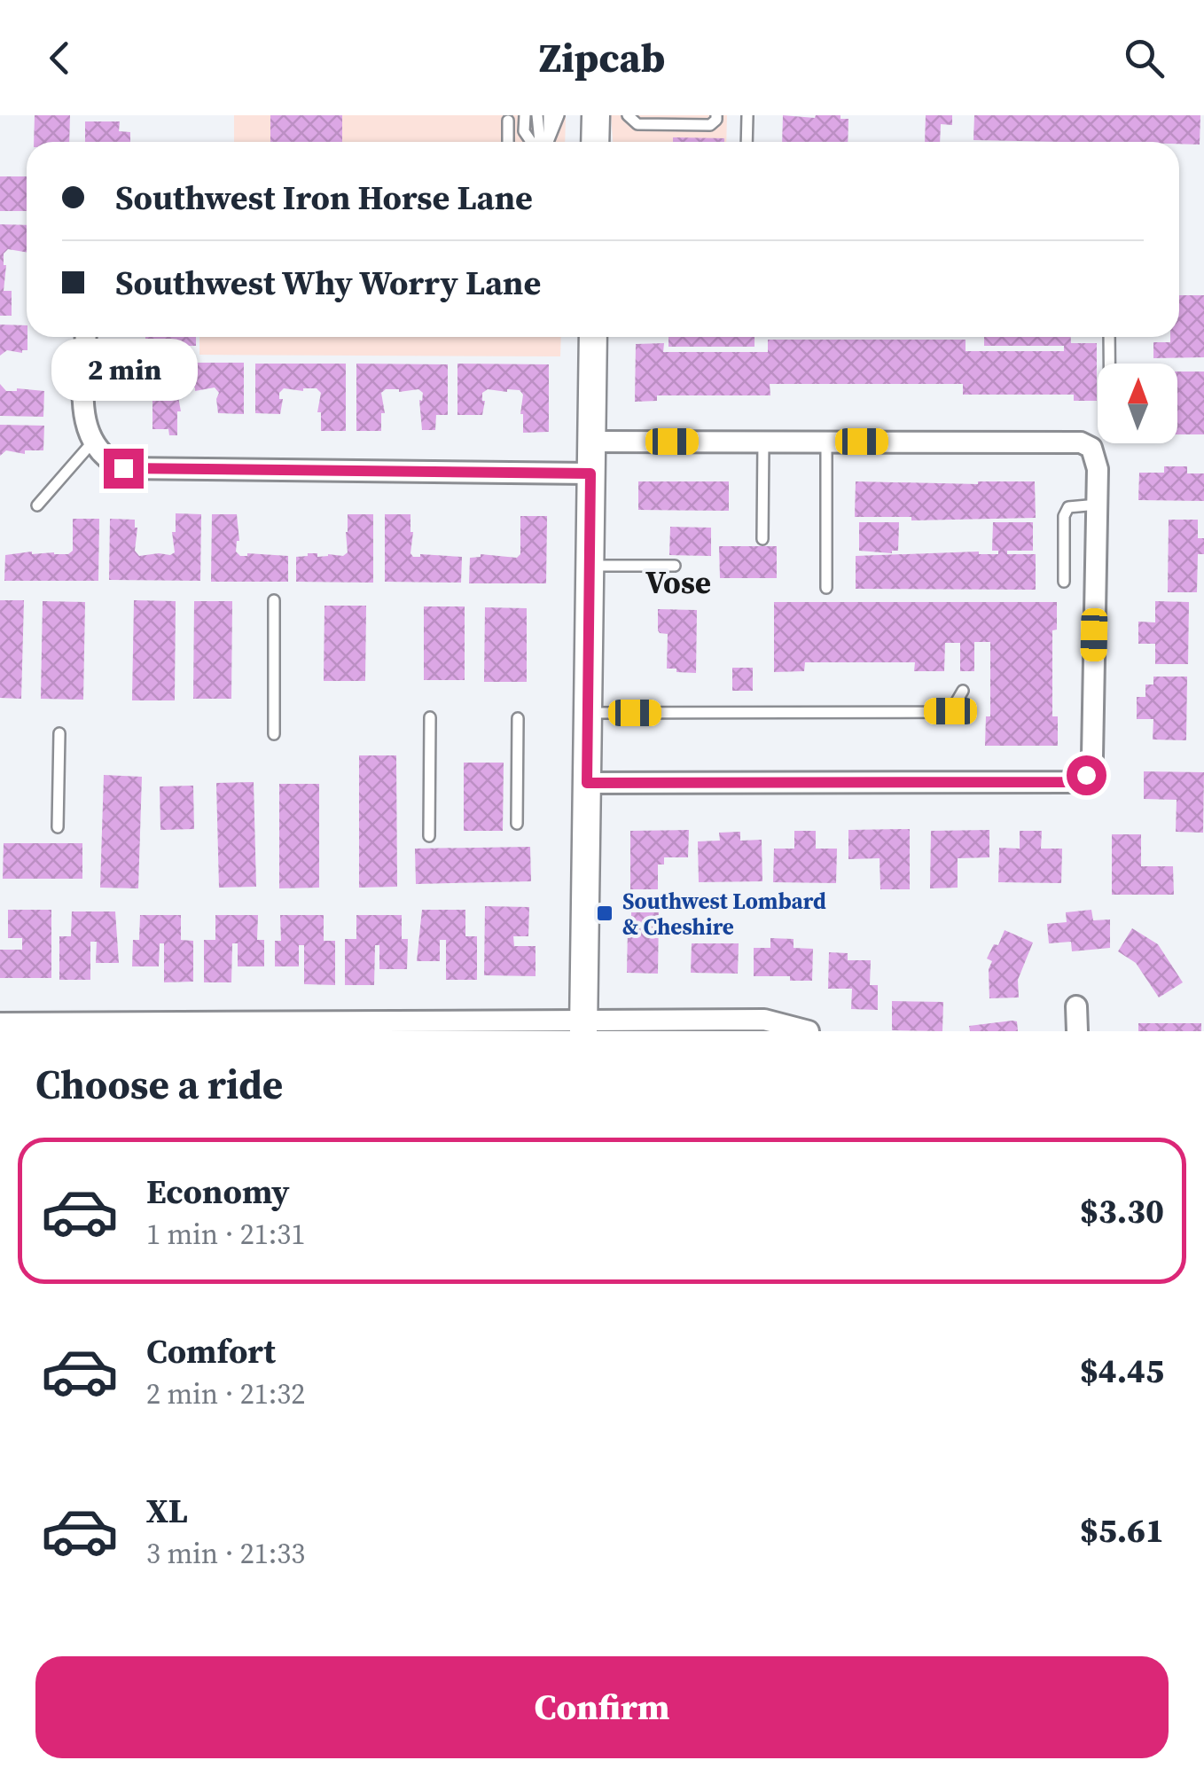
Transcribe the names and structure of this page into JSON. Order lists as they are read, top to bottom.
{
  "districts": ["Vose"],
  "places": {
    "transit": ["Southwest Lombard & Cheshire"]
  },
  "north": "top",
  "page": {
    "header": "Zipcab",
    "banner": ["Southwest Iron Horse Lane", "Southwest Why Worry Lane"],
    "bubble": "2 min",
    "heading": "Choose a ride",
    "list": [
      {
        "name": "Economy",
        "note": "1 min · 21:31",
        "value": "$3.30"
      },
      {
        "name": "Comfort",
        "note": "2 min · 21:32",
        "value": "$4.45"
      },
      {
        "name": "XL",
        "note": "3 min · 21:33",
        "value": "$5.61"
      }
    ],
    "buttons": "Confirm"
  }
}
